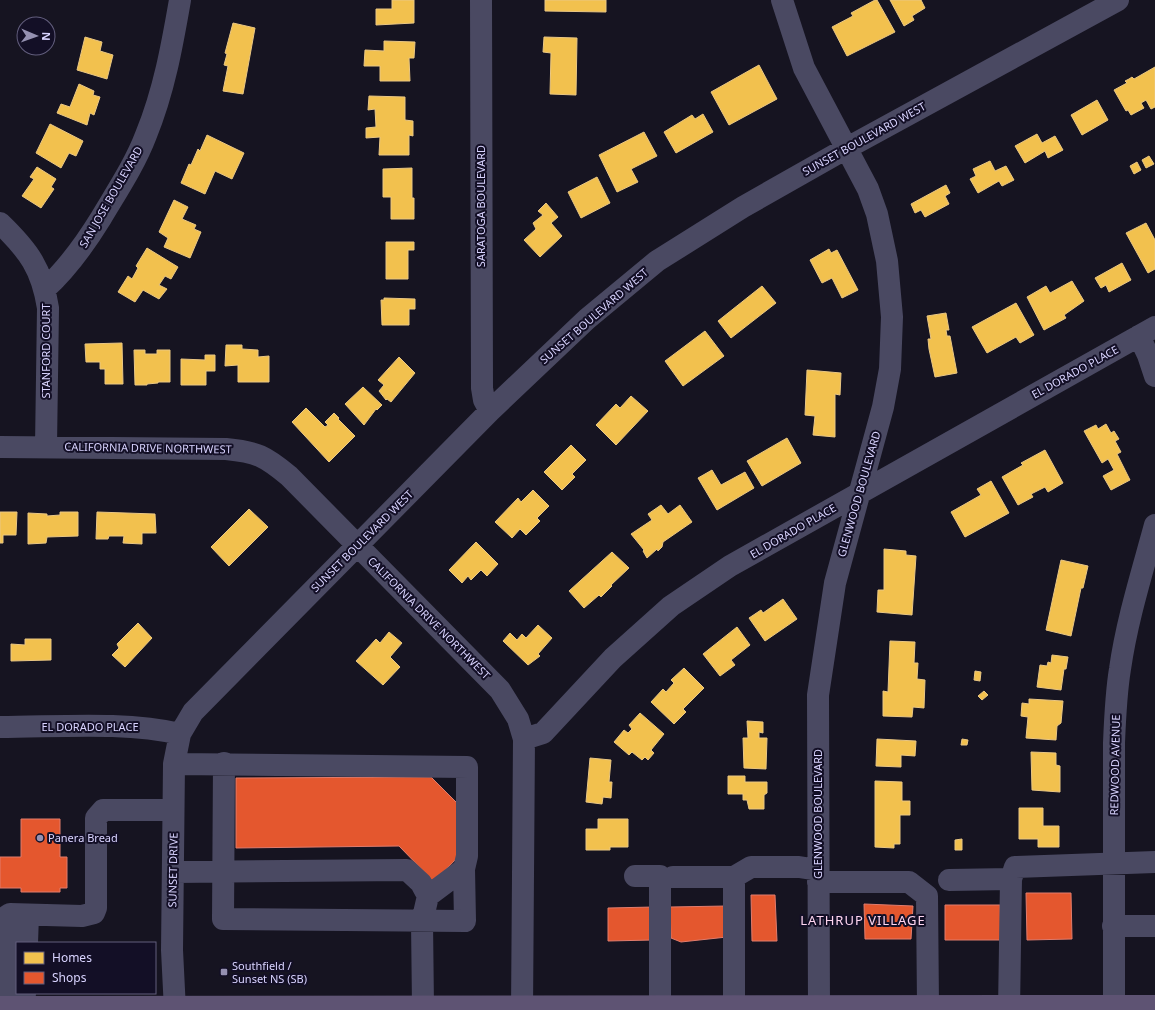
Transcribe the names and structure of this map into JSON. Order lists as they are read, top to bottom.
{
  "streets": {
    "street": [
      "SUNSET BOULEVARD WEST",
      "SAN JOSE BOULEVARD",
      "SARATOGA BOULEVARD",
      "STANFORD COURT",
      "EL DORADO PLACE",
      "CALIFORNIA DRIVE NORTHWEST",
      "GLENWOOD BOULEVARD",
      "REDWOOD AVENUE",
      "SUNSET DRIVE"
    ]
  },
  "crossings": [
    ["SUNSET BOULEVARD WEST", "SARATOGA BOULEVARD"],
    ["SUNSET BOULEVARD WEST", "EL DORADO PLACE"],
    ["SUNSET BOULEVARD WEST", "CALIFORNIA DRIVE NORTHWEST"],
    ["SUNSET BOULEVARD WEST", "GLENWOOD BOULEVARD"],
    ["SUNSET BOULEVARD WEST", "SUNSET DRIVE"],
    ["SAN JOSE BOULEVARD", "STANFORD COURT"],
    ["STANFORD COURT", "CALIFORNIA DRIVE NORTHWEST"],
    ["EL DORADO PLACE", "CALIFORNIA DRIVE NORTHWEST"],
    ["EL DORADO PLACE", "GLENWOOD BOULEVARD"],
    ["EL DORADO PLACE", "SUNSET DRIVE"]
  ],
  "districts": ["LATHRUP VILLAGE"],
  "places": {
    "other": ["Panera Bread"],
    "transit": ["Southfield / Sunset NS (SB)"]
  },
  "legend": ["Homes", "Shops"],
  "north": "right"
}
